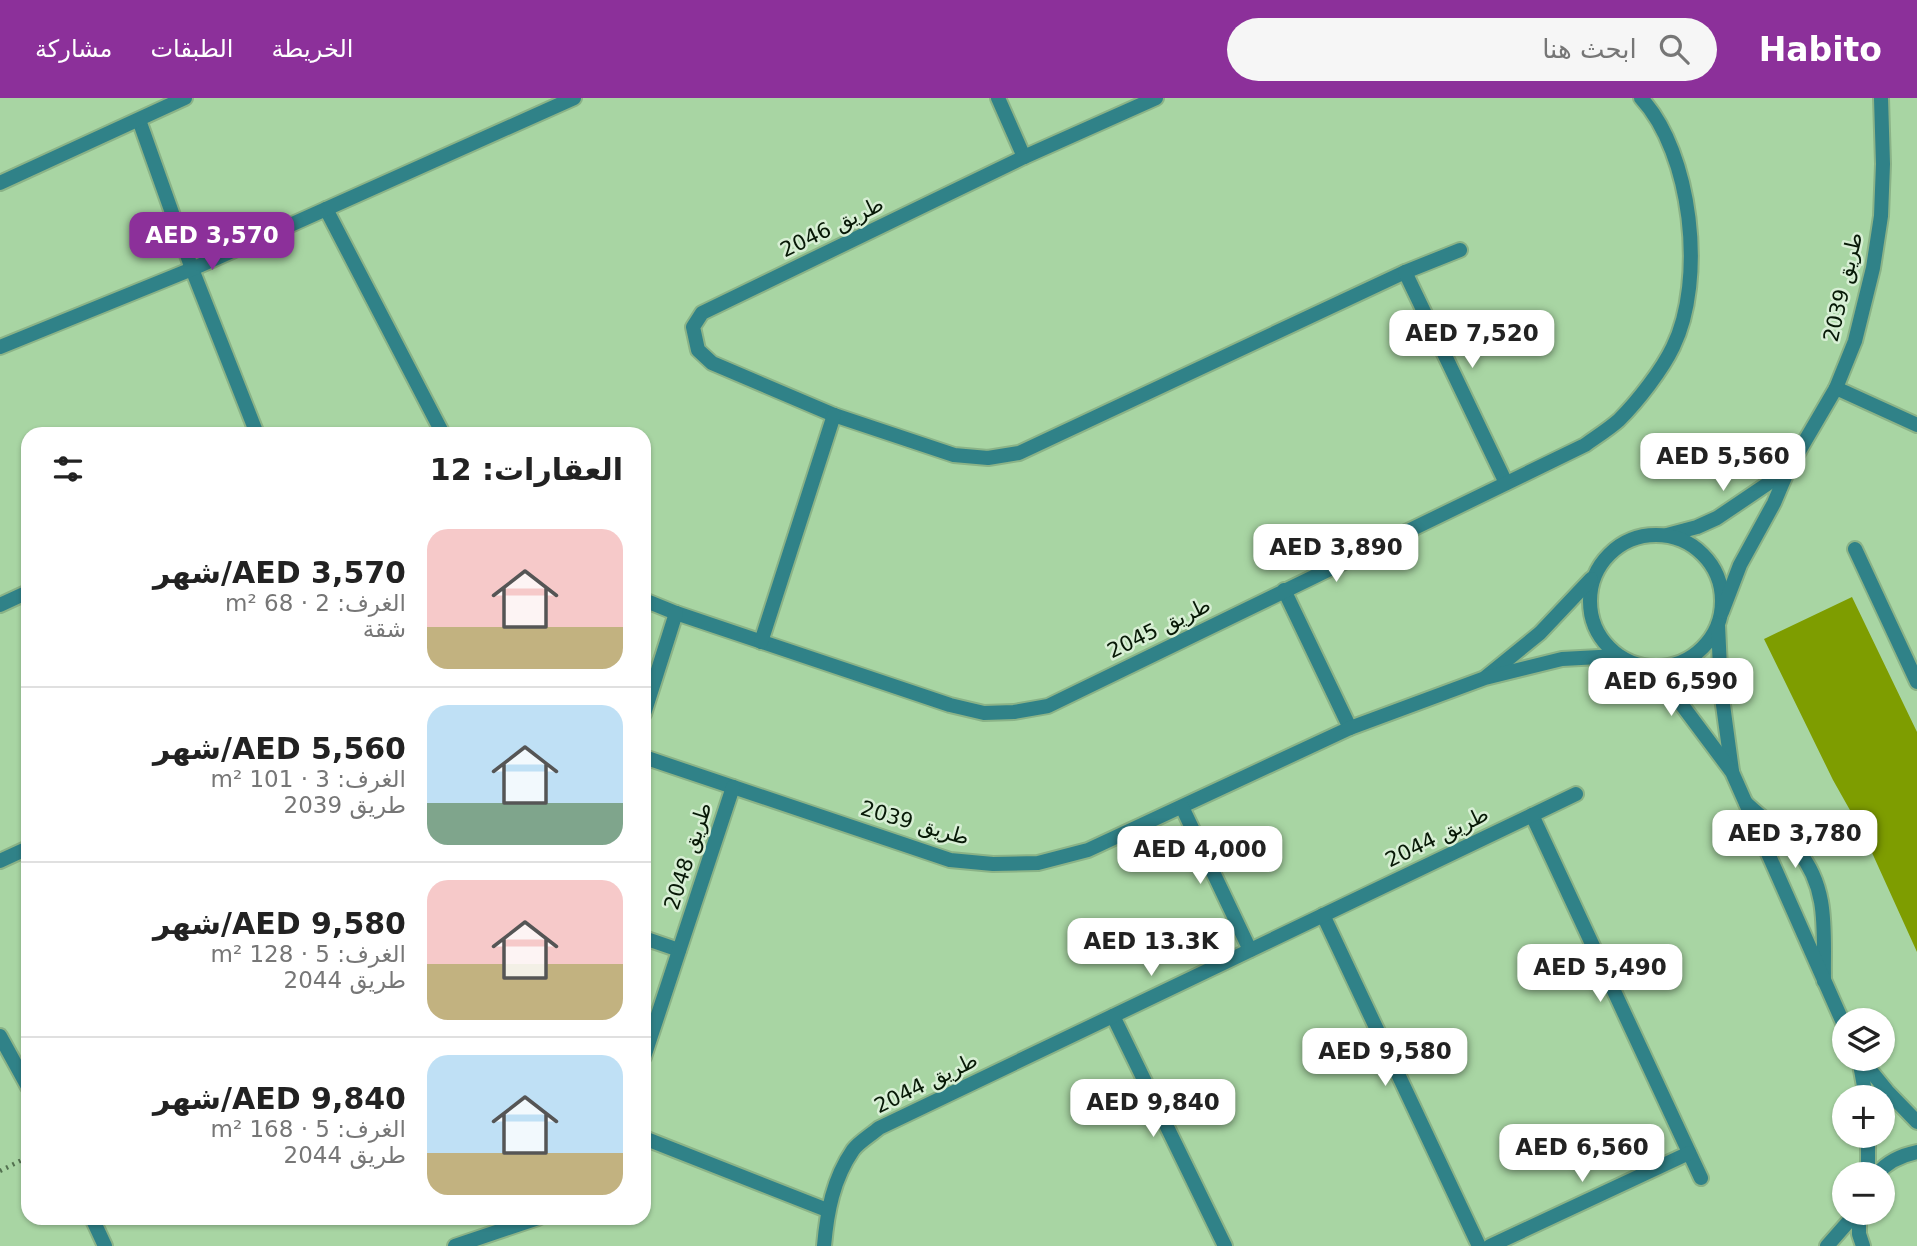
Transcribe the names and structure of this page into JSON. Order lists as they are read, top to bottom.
{
  "streets": {
    "street": [
      "طريق 2046",
      "طريق 2039",
      "طريق 2045",
      "طريق 2044",
      "طريق 2048"
    ]
  },
  "crossings": [
    ["طريق 2039", "طريق 2048"]
  ],
  "page": {
    "header": "Habito",
    "search": "ابحث هنا",
    "nav": ["الخريطة", "الطبقات", "مشاركة"],
    "price": [
      "AED 3,570",
      "AED 7,520",
      "AED 5,560",
      "AED 3,890",
      "AED 6,590",
      "AED 3,780",
      "AED 4,000",
      "AED 13.3K",
      "AED 5,490",
      "AED 9,580",
      "AED 9,840",
      "AED 6,560"
    ],
    "heading": "العقارات: 12",
    "list": [
      {
        "name": "AED 3,570/شهر",
        "note": "الغرف: 2 · 68 m² · شقة"
      },
      {
        "name": "AED 5,560/شهر",
        "note": "الغرف: 3 · 101 m² · طريق 2039"
      },
      {
        "name": "AED 9,580/شهر",
        "note": "الغرف: 5 · 128 m² · طريق 2044"
      },
      {
        "name": "AED 9,840/شهر",
        "note": "الغرف: 5 · 168 m² · طريق 2044"
      }
    ],
    "map_buttons": ["+", "−"]
  }
}
